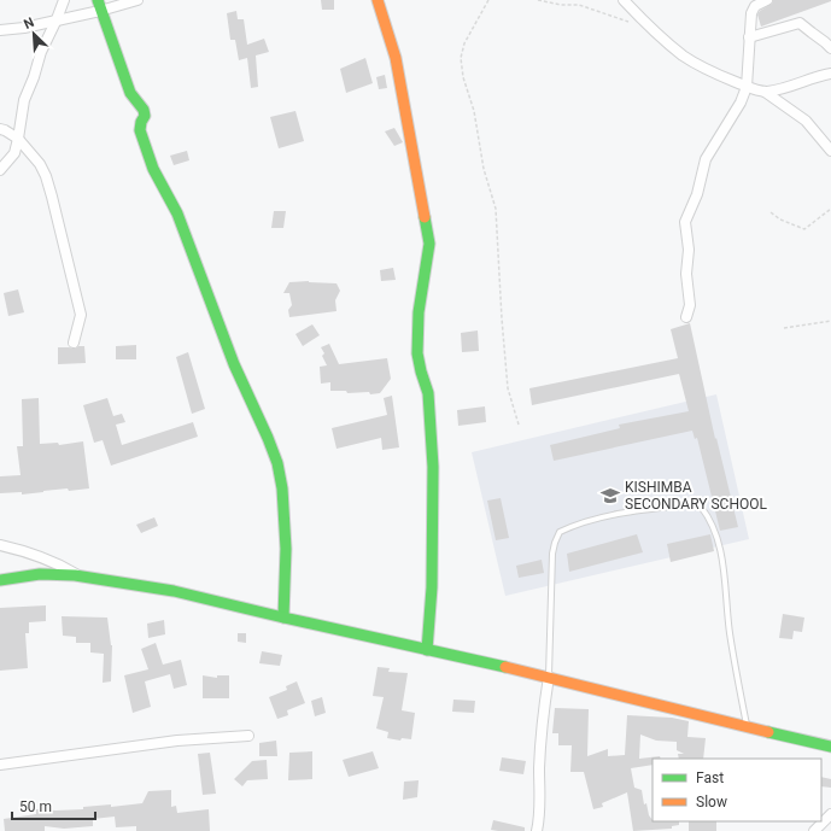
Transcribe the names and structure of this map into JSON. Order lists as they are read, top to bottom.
{
  "places": {
    "school or university": ["KISHIMBA SECONDARY SCHOOL"]
  },
  "legend": ["Fast", "Slow"],
  "scale_bar": "50 m",
  "north": "top left"
}
